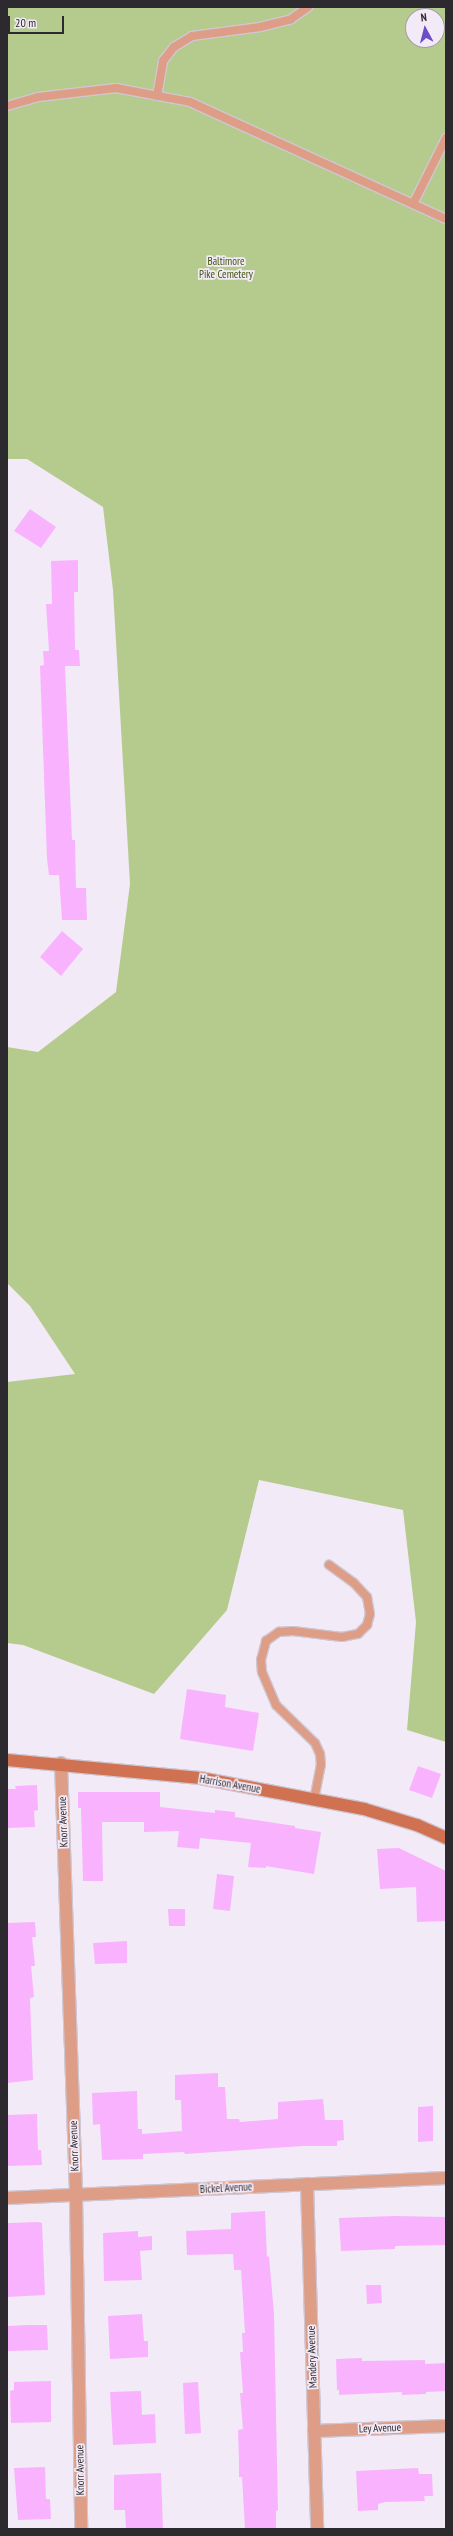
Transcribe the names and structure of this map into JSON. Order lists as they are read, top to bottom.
{
  "streets": {
    "main road": ["Harrison Avenue"],
    "street": [
      "Knorr Avenue",
      "Bickel Avenue",
      "Mandery Avenue",
      "Ley Avenue"
    ]
  },
  "crossings": [
    ["Harrison Avenue", "Knorr Avenue"],
    ["Knorr Avenue", "Bickel Avenue"],
    ["Bickel Avenue", "Mandery Avenue"],
    ["Mandery Avenue", "Ley Avenue"]
  ],
  "parks": ["Baltimore Pike Cemetery"],
  "scale_bar": "20 m",
  "north": "top"
}
